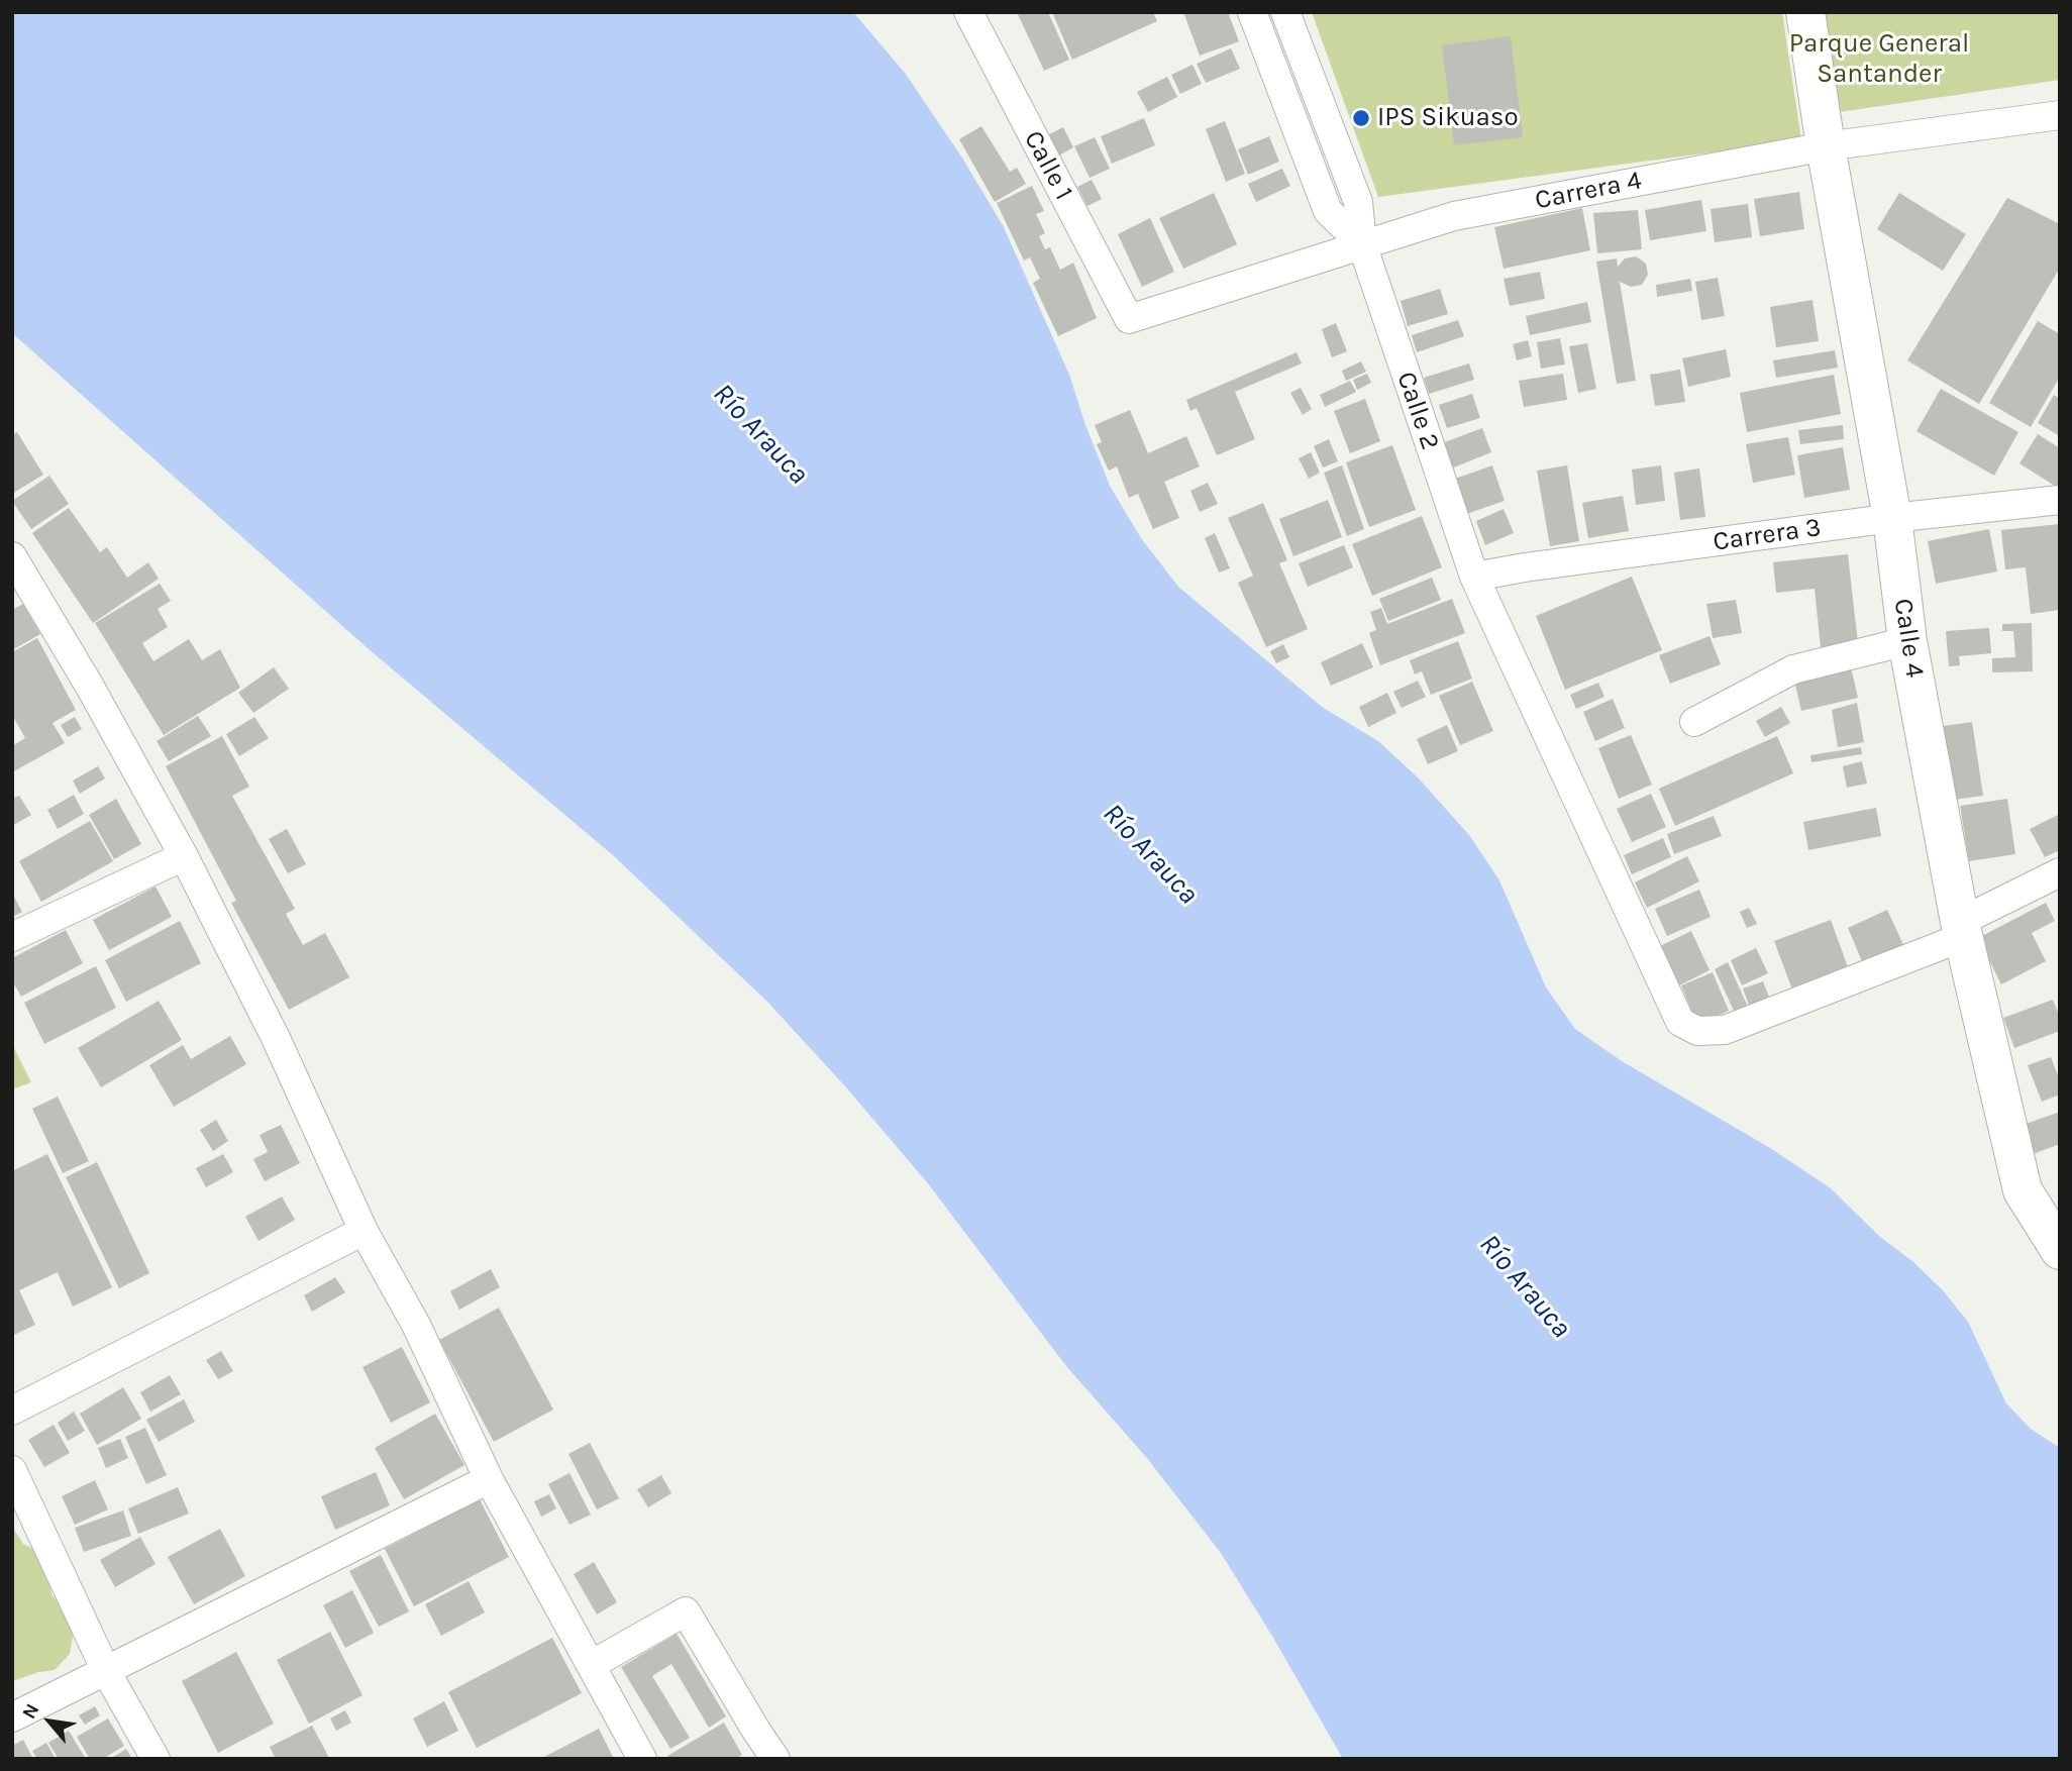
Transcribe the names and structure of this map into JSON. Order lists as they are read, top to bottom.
{
  "streets": {
    "street": [
      "Calle 1",
      "Carrera 4",
      "Calle 2",
      "Carrera 3",
      "Calle 4"
    ]
  },
  "crossings": [
    ["Calle 1", "Carrera 4"],
    ["Carrera 4", "Calle 2"],
    ["Carrera 4", "Calle 4"],
    ["Calle 2", "Carrera 3"],
    ["Calle 2", "Calle 4"],
    ["Carrera 3", "Calle 4"]
  ],
  "water": ["Río Arauca"],
  "parks": ["Parque General Santander"],
  "places": ["IPS Sikuaso"],
  "north": "top left"
}
